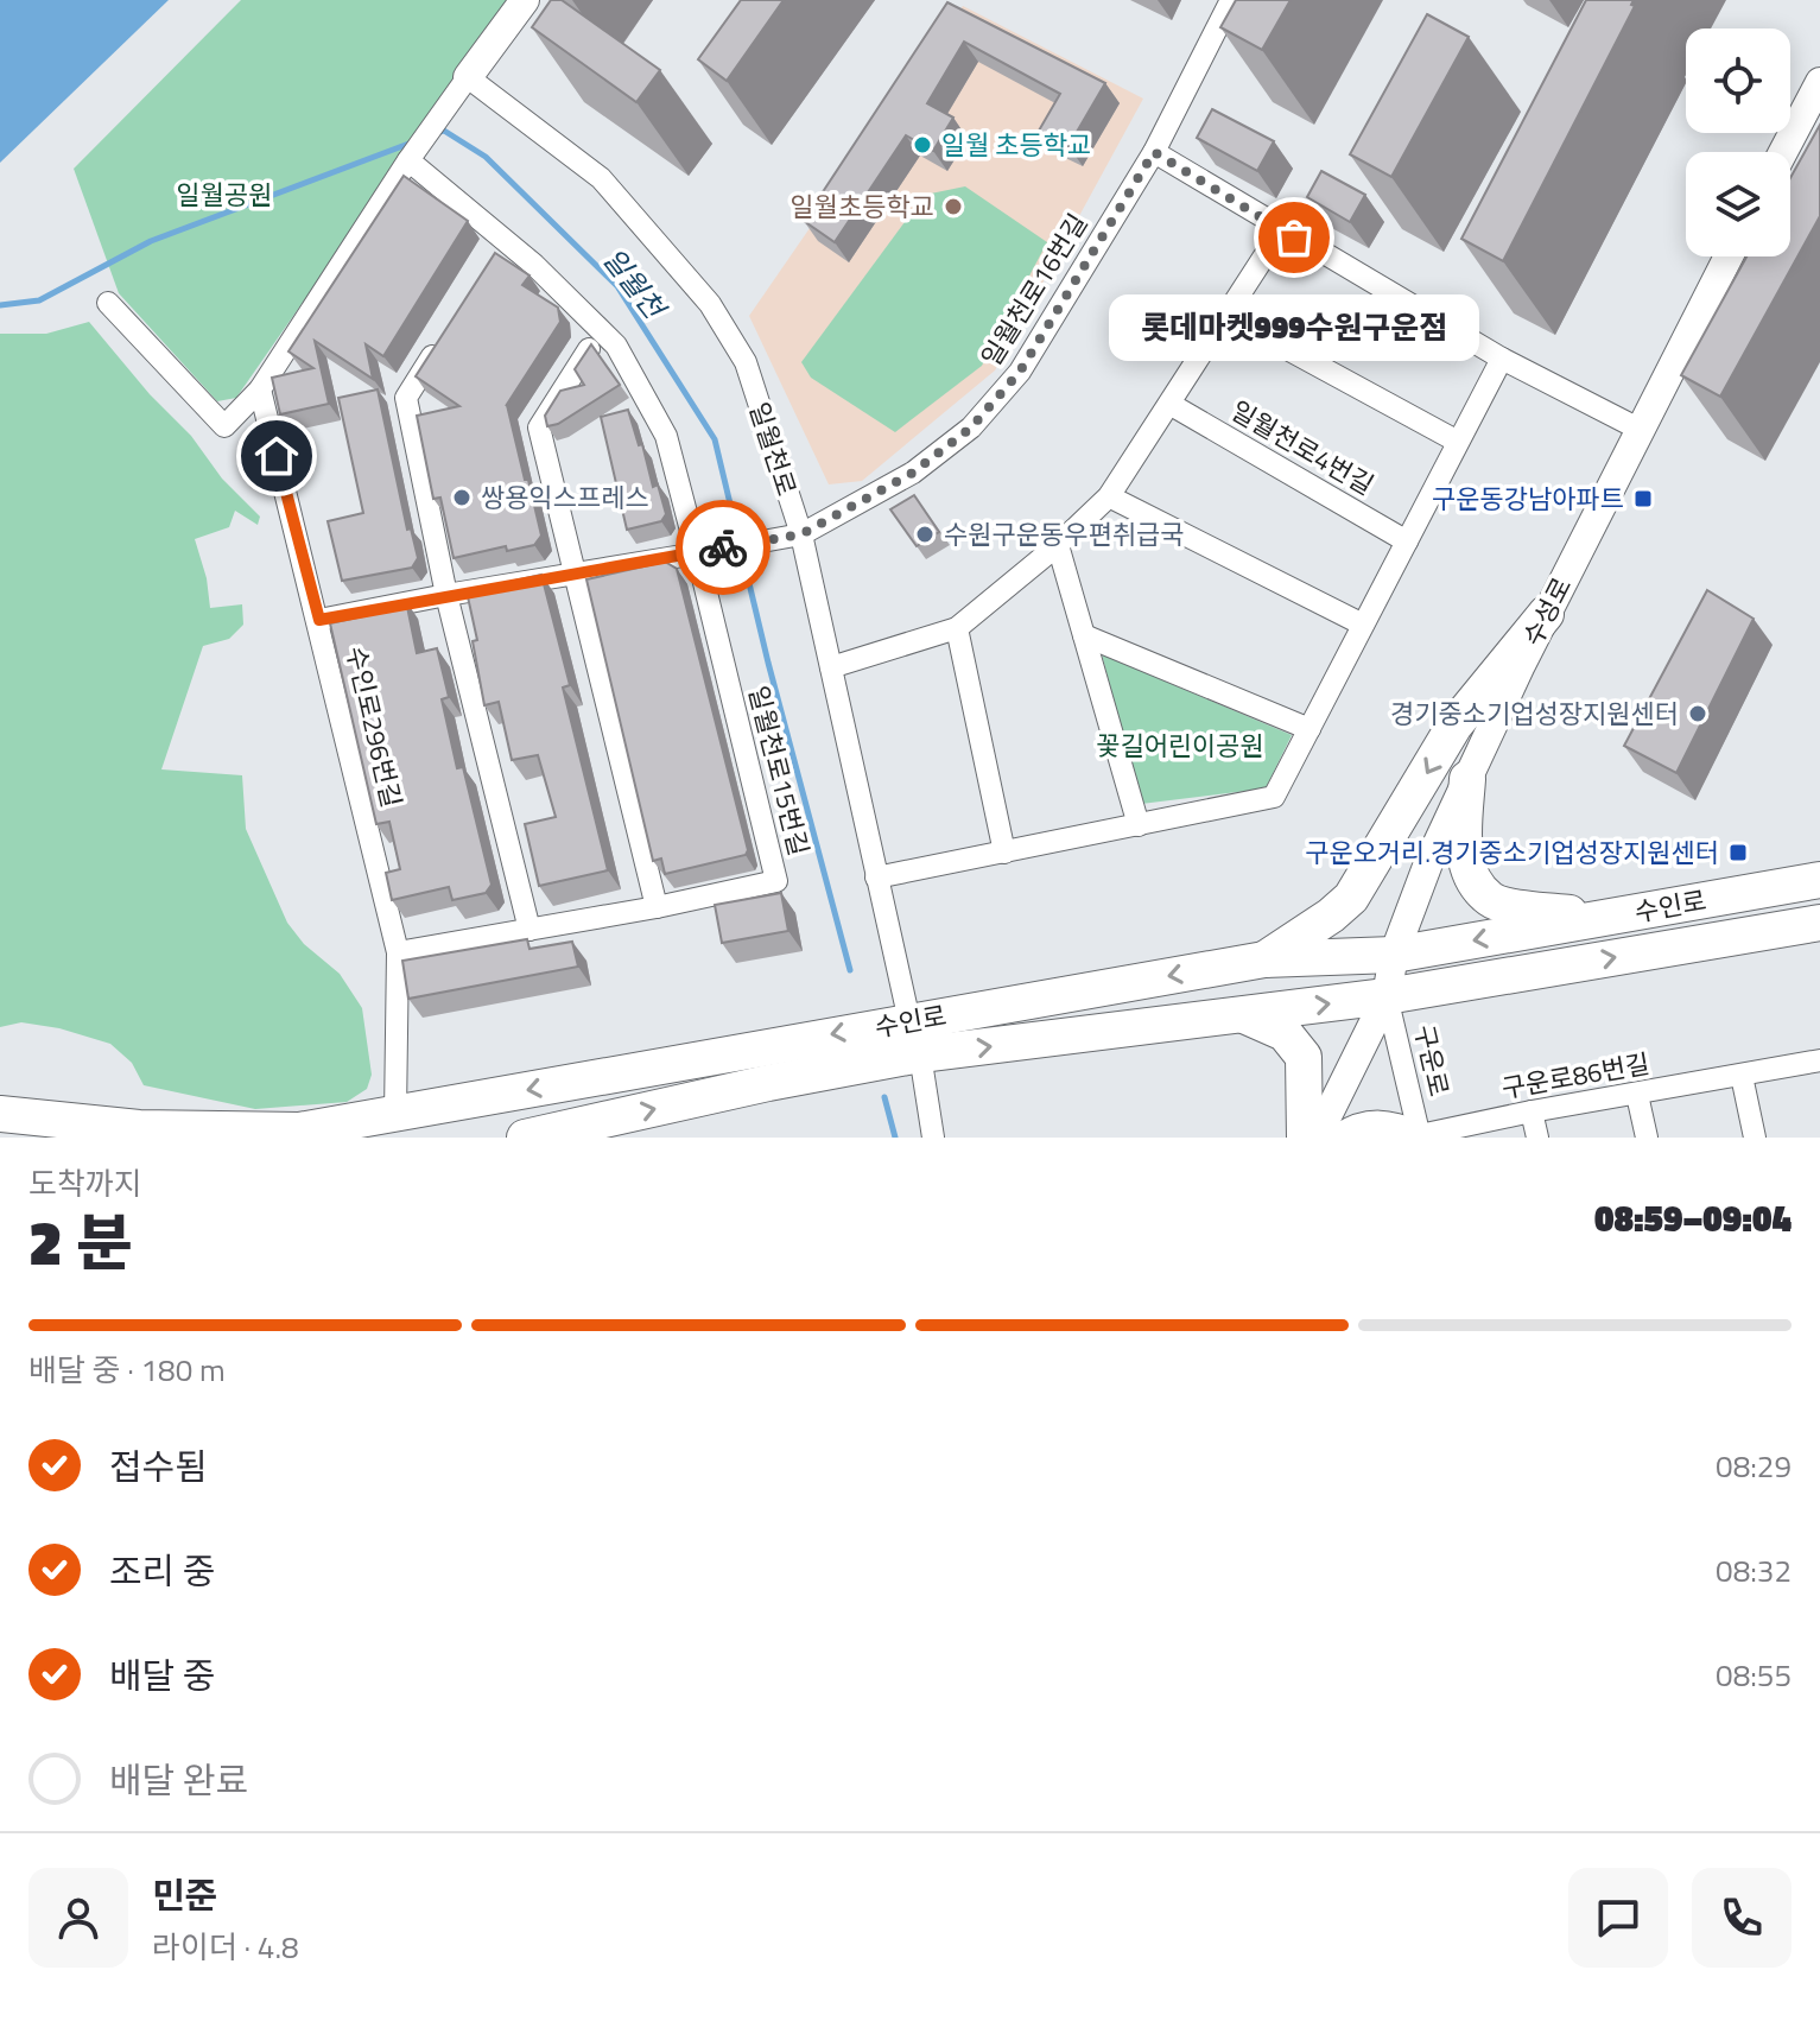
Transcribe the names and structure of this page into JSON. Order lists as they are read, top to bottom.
{
  "streets": {
    "main road": ["수인로"],
    "street": [
      "일월천로16번길",
      "일월천로4번길",
      "일월천로",
      "수성로",
      "수인로296번길",
      "일월천로15번길",
      "구운로",
      "구운로86번길"
    ]
  },
  "crossings": [
    ["일월천로16번길", "일월천로"],
    ["일월천로", "수인로"],
    ["수성로", "수인로"],
    ["수성로", "구운로"],
    ["수인로296번길", "일월천로15번길"],
    ["수인로296번길", "수인로"],
    ["수인로", "구운로"],
    ["구운로", "구운로86번길"]
  ],
  "water": ["일월천"],
  "parks": ["일월공원", "꽃길어린이공원"],
  "places": {
    "other": [
      "일월 초등학교",
      "일월초등학교",
      "롯데마켓999수원구운점",
      "쌍용익스프레스",
      "수원구운동우편취급국",
      "경기중소기업성장지원센터"
    ],
    "transit": ["구운동강남아파트", "구운오거리.경기중소기업성장지원센터"]
  },
  "page": {
    "bubble": "롯데마켓999수원구운점",
    "heading": ["2 분", "도착까지", "08:59–09:04"],
    "panel": ["민준", "라이더 · 4.8"],
    "bar": "배달 중 · 180 m",
    "list": [
      ["접수됨", "08:29"],
      ["조리 중", "08:32"],
      ["배달 중", "08:55"],
      "배달 완료"
    ]
  }
}
